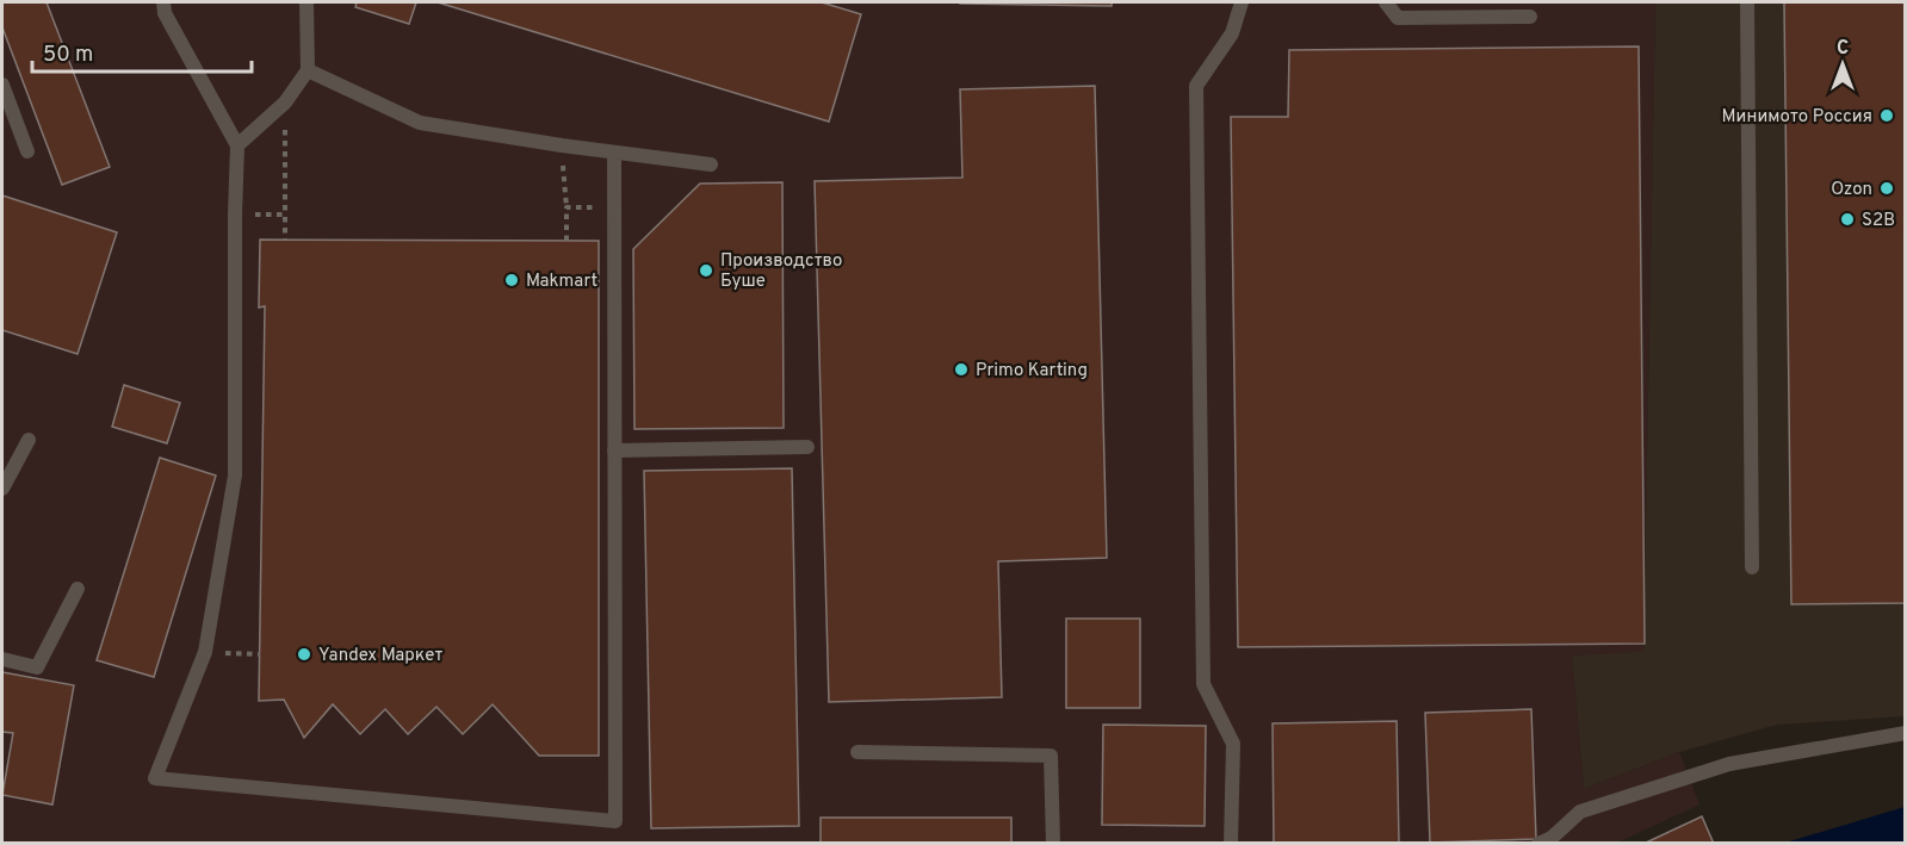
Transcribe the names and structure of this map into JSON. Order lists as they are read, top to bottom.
{
  "places": [
    "Минимото Россия",
    "Ozon",
    "S2B",
    "Производство Буше",
    "Makmart",
    "Primo Karting",
    "Yandex Маркет"
  ],
  "scale_bar": "50 m",
  "north": "top"
}
